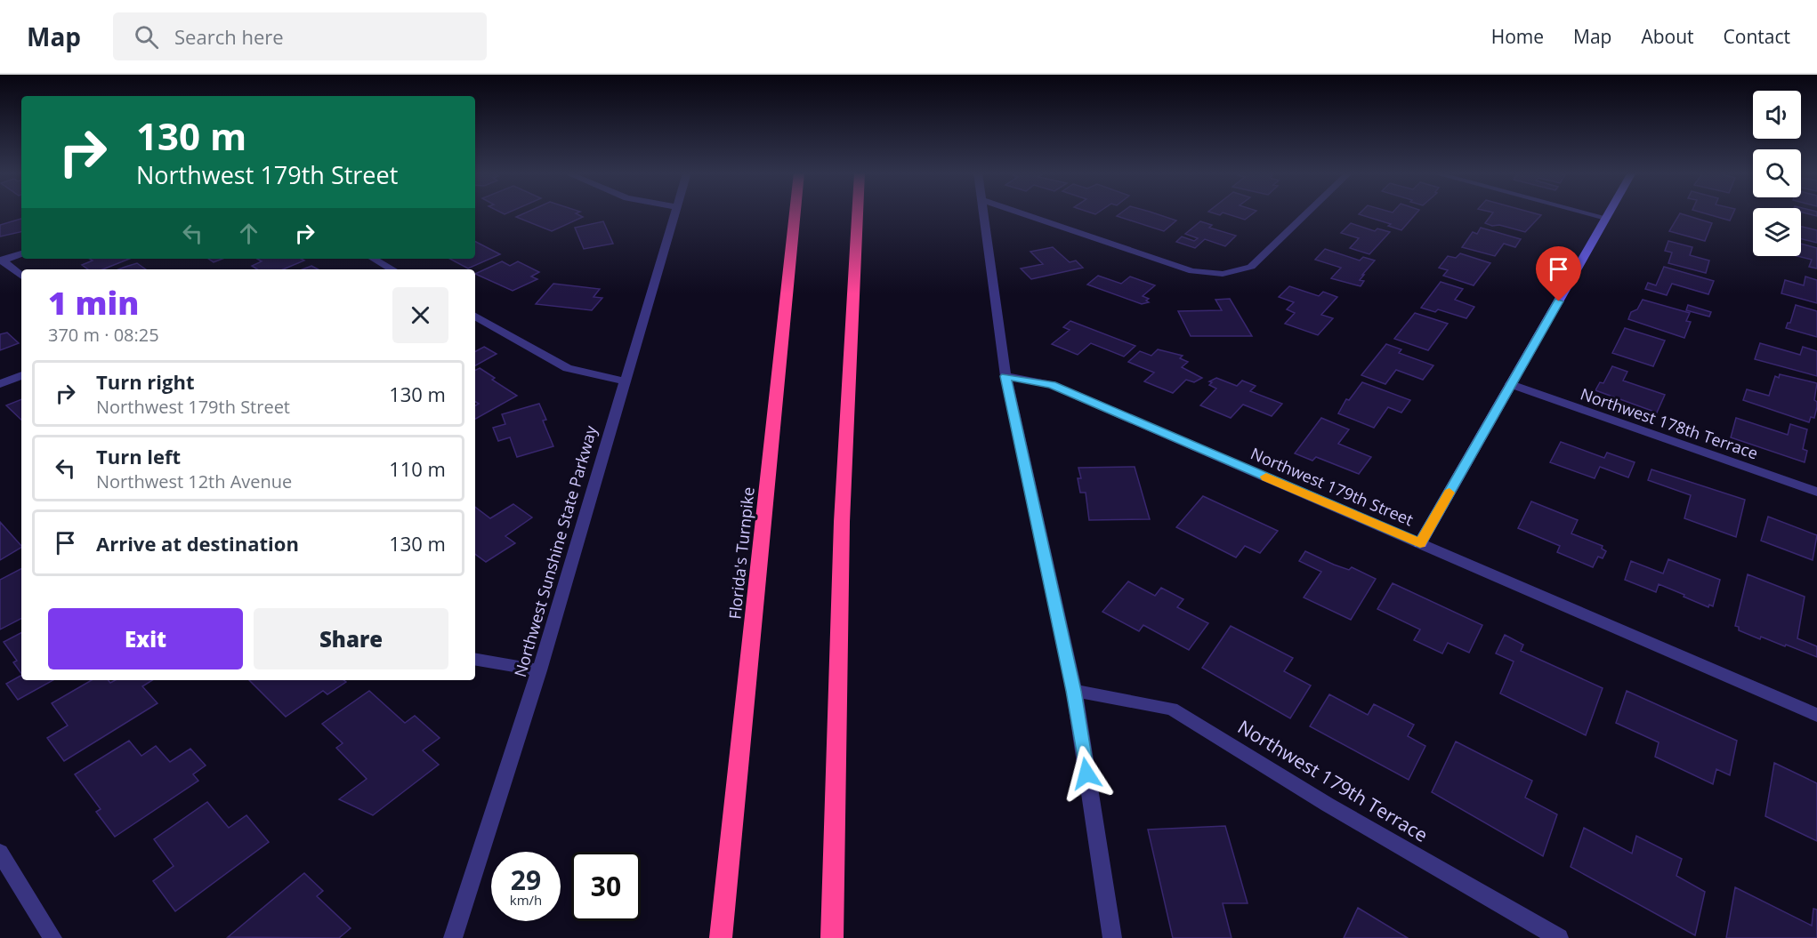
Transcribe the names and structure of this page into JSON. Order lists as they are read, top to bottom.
{
  "streets": {
    "highway": ["Florida's Turnpike"],
    "street": [
      "Northwest 178th Terrace",
      "Northwest 179th Street",
      "Northwest Sunshine State Parkway",
      "Northwest 179th Terrace"
    ]
  },
  "page": {
    "header": "Map",
    "search": "Search here",
    "nav": [
      "Home",
      "Map",
      "About",
      "Contact"
    ],
    "turn": ["130 m", "Northwest 179th Street"],
    "heading": ["1 min", "370 m · 08:25"],
    "list": [
      {
        "name": "Turn right",
        "note": "Northwest 179th Street",
        "value": "130 m"
      },
      {
        "name": "Turn left",
        "note": "Northwest 12th Avenue",
        "value": "110 m"
      },
      {
        "name": "Arrive at destination",
        "value": "130 m"
      }
    ],
    "buttons": ["Exit", "Share"],
    "speed": "29 km/h",
    "limit": "30"
  }
}
